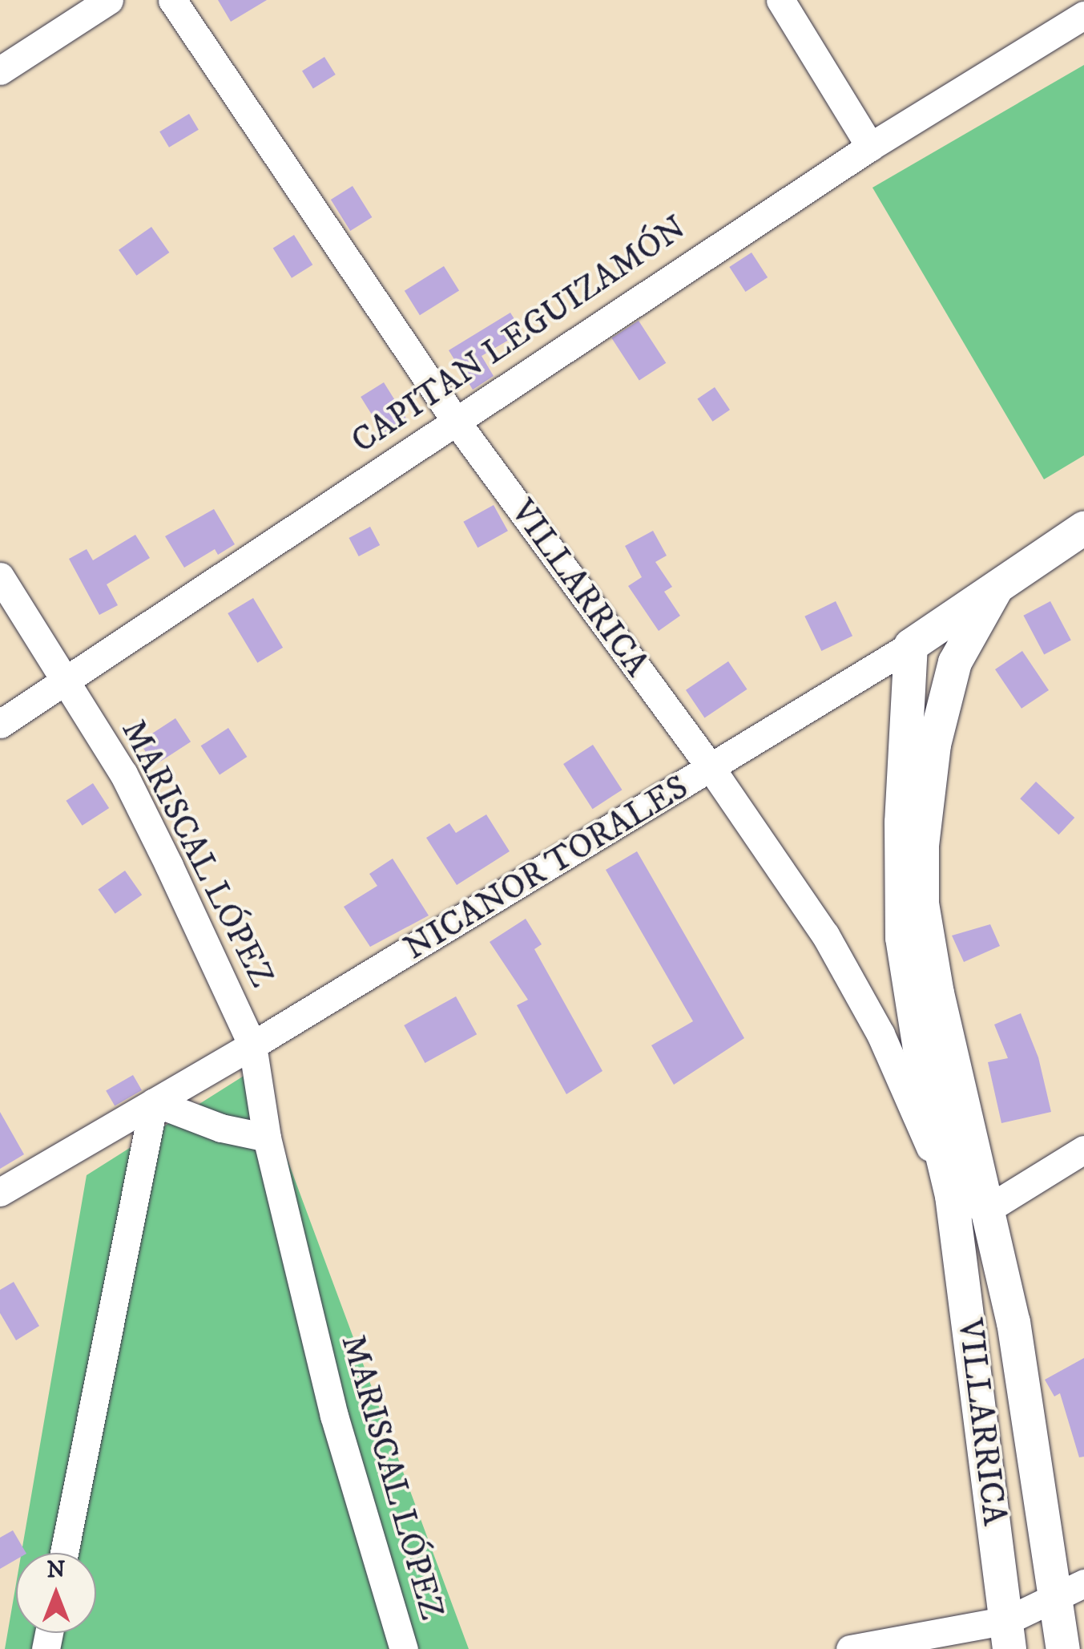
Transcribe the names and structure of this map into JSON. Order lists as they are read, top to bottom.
{
  "streets": {
    "street": [
      "CAPITAN LEGUIZAMÓN",
      "VILLARRICA",
      "MARISCAL LÓPEZ",
      "NICANOR TORALES"
    ]
  },
  "crossings": [
    ["CAPITAN LEGUIZAMÓN", "VILLARRICA"],
    ["CAPITAN LEGUIZAMÓN", "MARISCAL LÓPEZ"],
    ["VILLARRICA", "NICANOR TORALES"],
    ["MARISCAL LÓPEZ", "NICANOR TORALES"]
  ],
  "north": "top"
}
